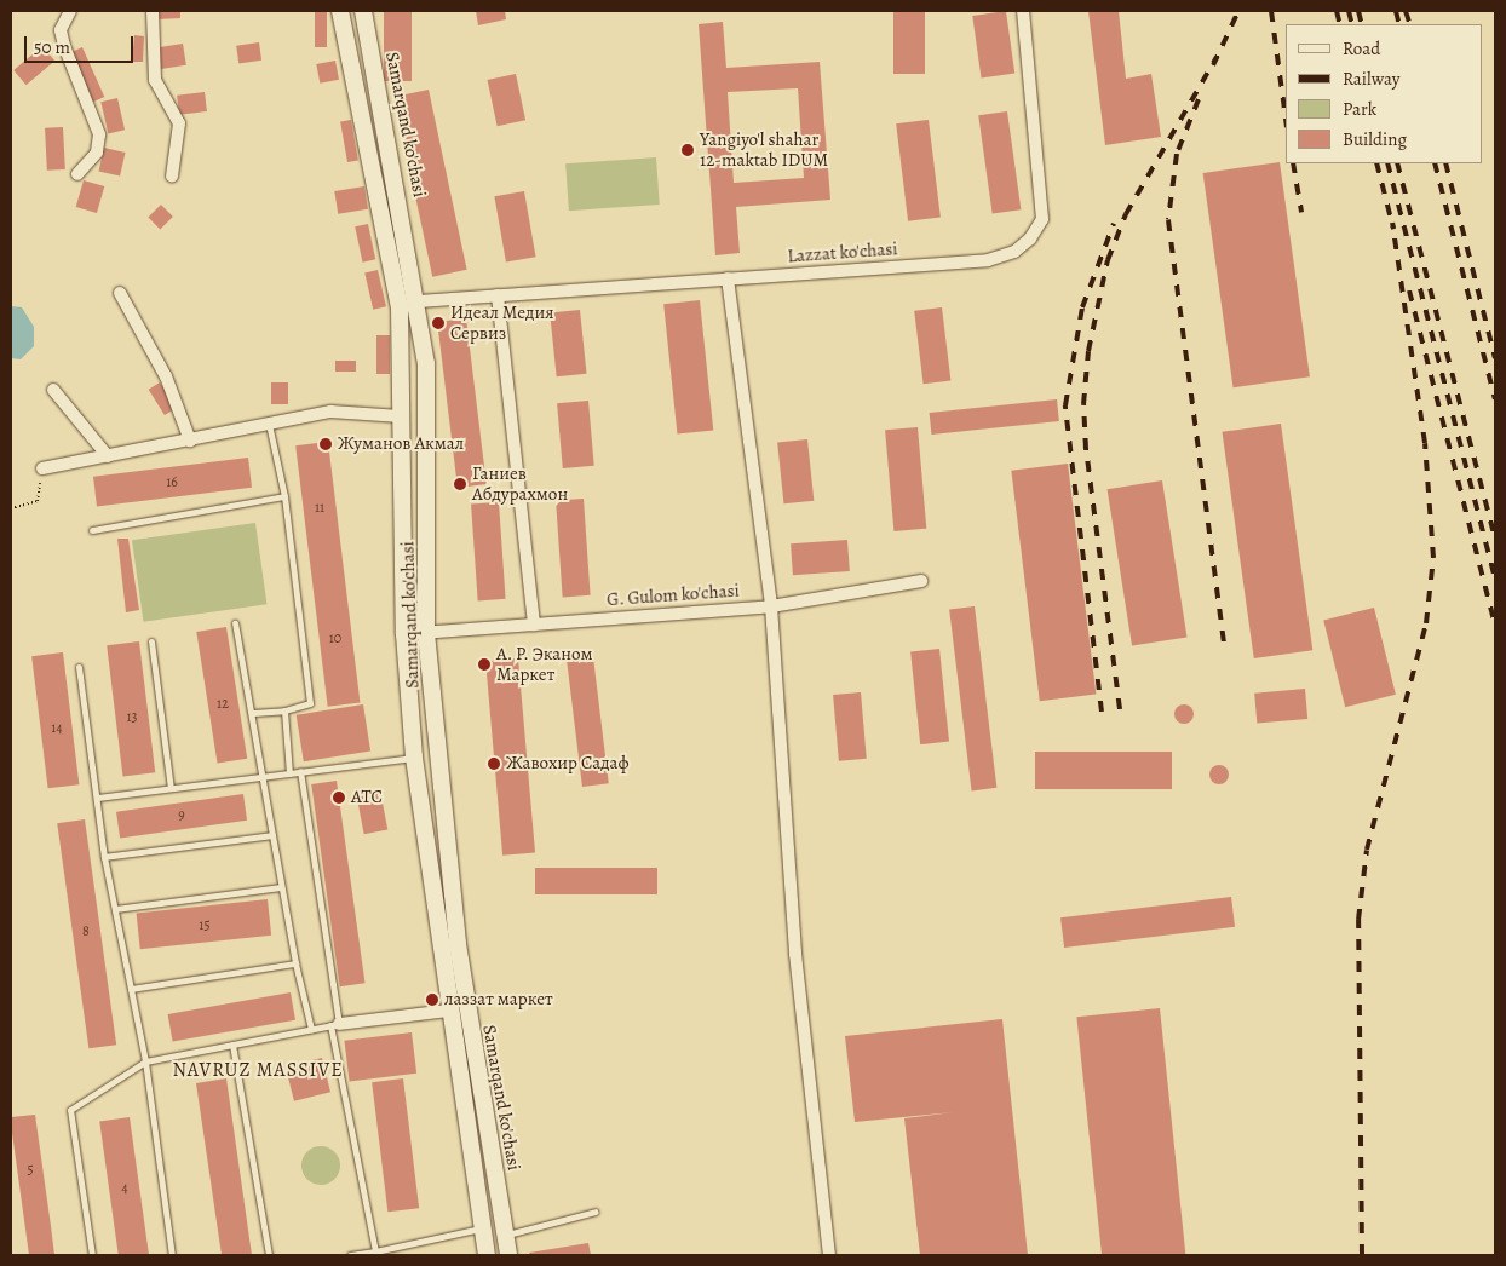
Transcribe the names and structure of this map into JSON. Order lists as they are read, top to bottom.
{
  "streets": {
    "main road": ["Samarqand ko'chasi"],
    "street": ["Lazzat ko'chasi", "G. Gulom ko'chasi"]
  },
  "crossings": [
    ["Samarqand ko'chasi", "Lazzat ko'chasi"],
    ["Samarqand ko'chasi", "G. Gulom ko'chasi"]
  ],
  "districts": ["NAVRUZ MASSIVE"],
  "places": [
    "Yangiyo'l shahar 12-maktab IDUM",
    "Идеал Медия Сервиз",
    "Жуманов Акмал",
    "Ганиев Абдурахмон",
    "А. Р. Эканом Маркет",
    "Жавохир Садаф",
    "АТС",
    "лаззат маркет"
  ],
  "house_numbers": [
    "16",
    "11",
    "10",
    "12",
    "13",
    "14",
    "9",
    "15",
    "8",
    "5",
    "4"
  ],
  "legend": [
    "Road",
    "Railway",
    "Park",
    "Building"
  ],
  "scale_bar": "50 m"
}
